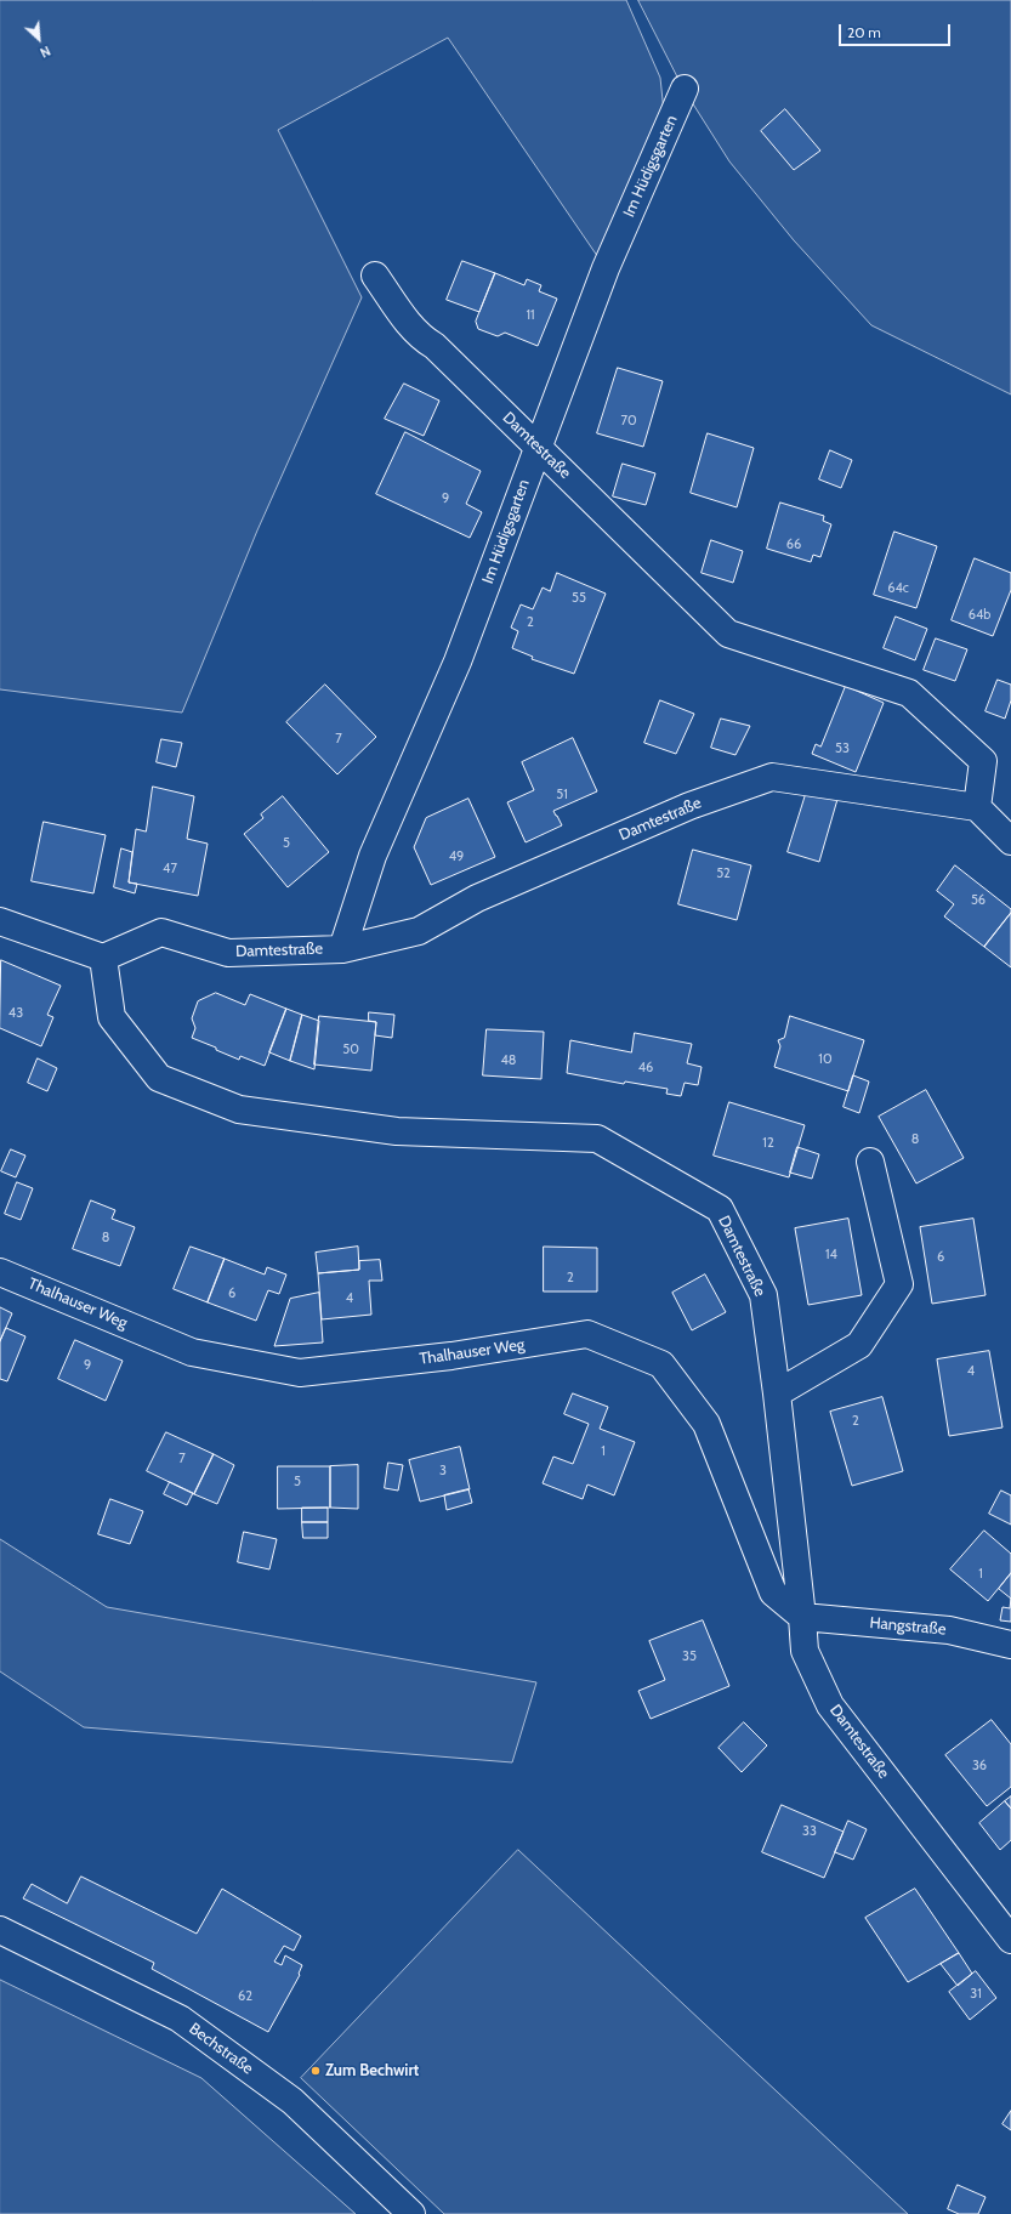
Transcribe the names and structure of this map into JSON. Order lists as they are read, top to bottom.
{
  "streets": {
    "street": [
      "Im Hüdigsgarten",
      "Damtestraße",
      "Thalhauser Weg",
      "Hangstraße",
      "Bechstraße"
    ]
  },
  "crossings": [
    ["Im Hüdigsgarten", "Damtestraße"],
    ["Damtestraße", "Thalhauser Weg"],
    ["Damtestraße", "Hangstraße"],
    ["Thalhauser Weg", "Hangstraße"]
  ],
  "places": ["Zum Bechwirt"],
  "house_numbers": [
    "11",
    "70",
    "9",
    "66",
    "64c",
    "55",
    "64b",
    "2",
    "7",
    "53",
    "51",
    "5",
    "49",
    "47",
    "52",
    "56",
    "43",
    "50",
    "10",
    "48",
    "46",
    "8",
    "12",
    "8",
    "14",
    "6",
    "2",
    "6",
    "4",
    "9",
    "4",
    "2",
    "1",
    "7",
    "3",
    "5",
    "1",
    "35",
    "36",
    "33",
    "31",
    "62"
  ],
  "scale_bar": "20 m",
  "north": "bottom right"
}
